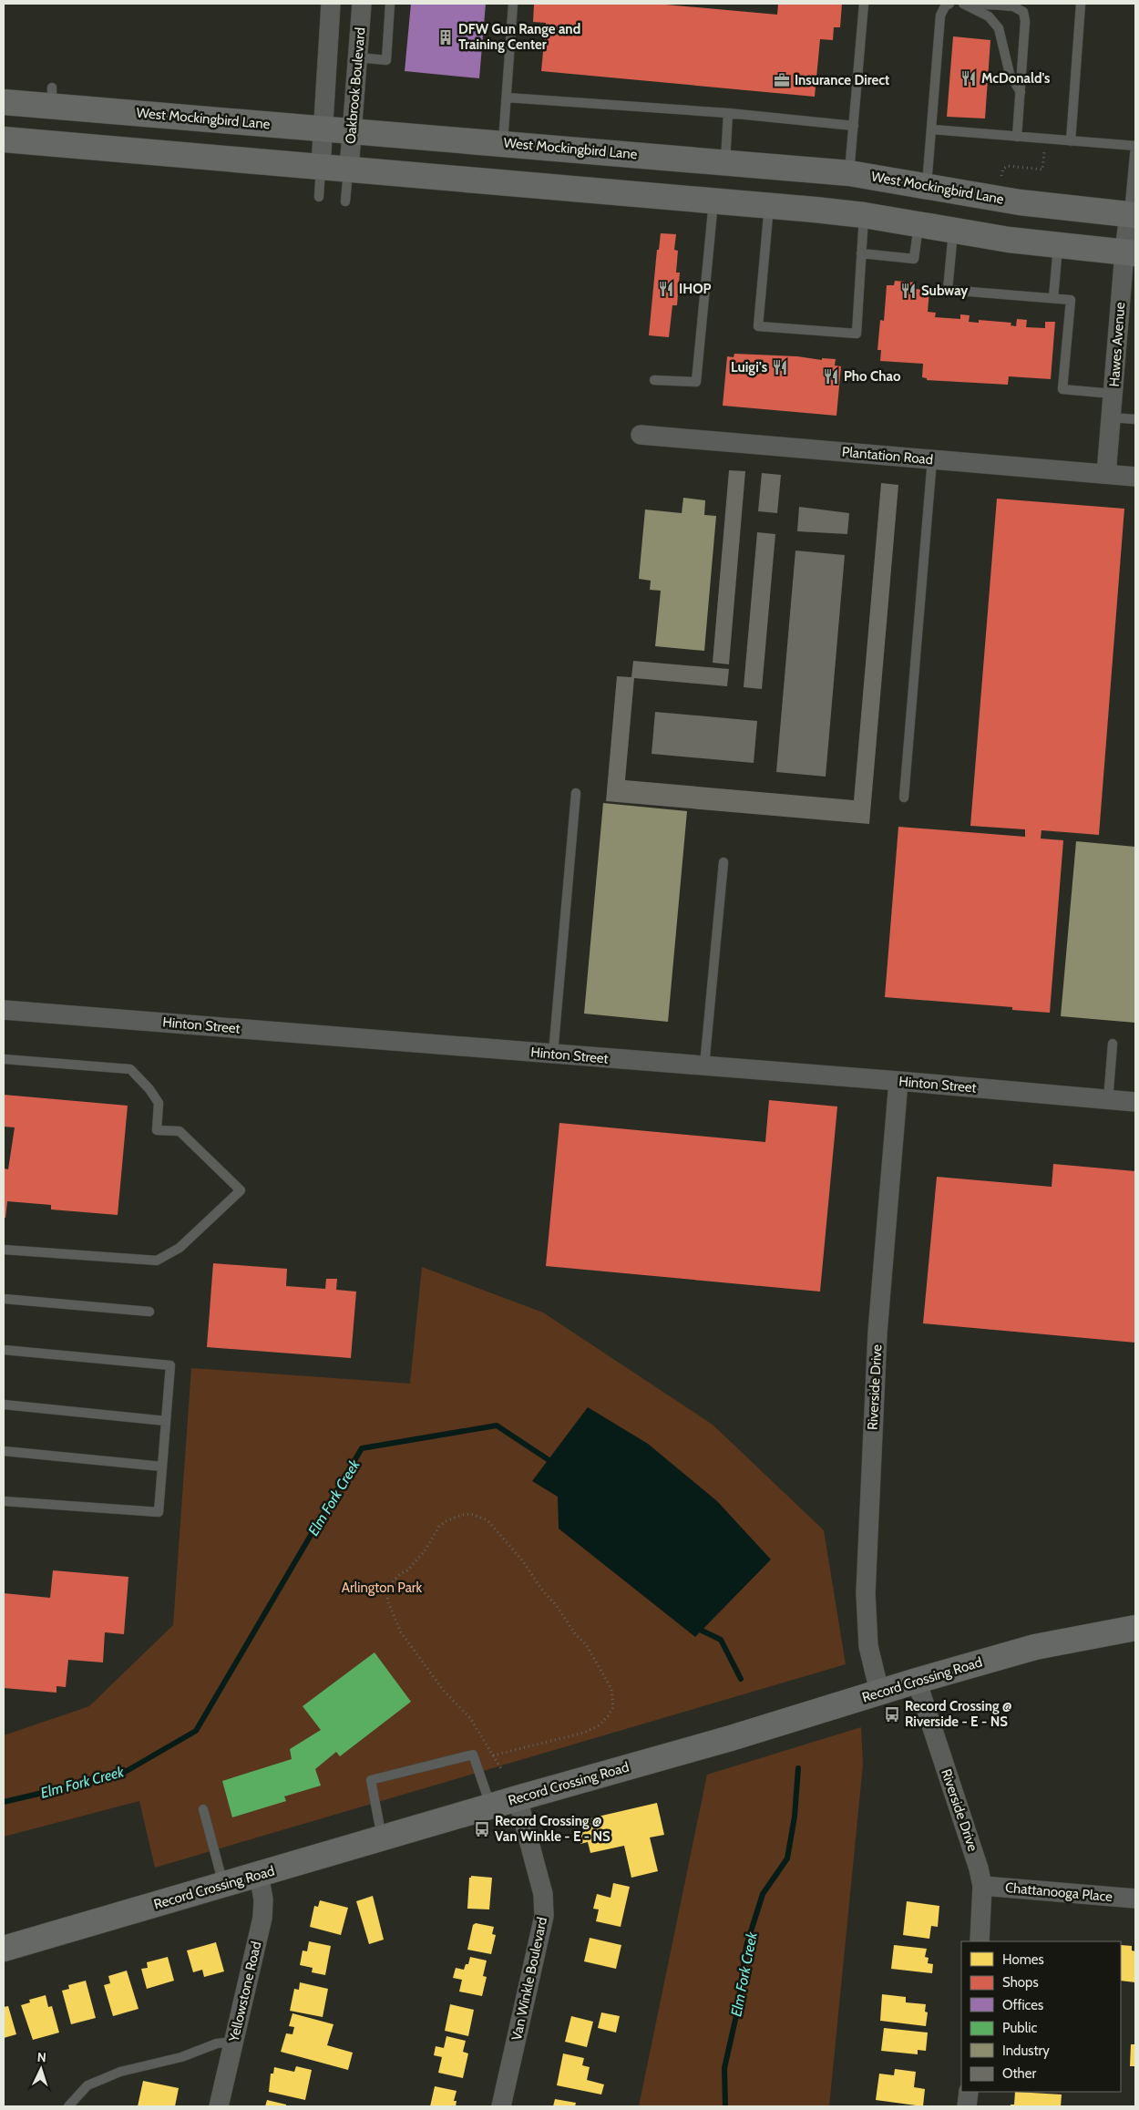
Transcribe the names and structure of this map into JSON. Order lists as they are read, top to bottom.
{
  "streets": {
    "main road": ["West Mockingbird Lane", "Record Crossing Road"],
    "street": [
      "Oakbrook Boulevard",
      "Hawes Avenue",
      "Plantation Road",
      "Hinton Street",
      "Riverside Drive",
      "Chattanooga Place",
      "Van Winkle Boulevard",
      "Yellowstone Road"
    ]
  },
  "crossings": [
    ["Oakbrook Boulevard", "West Mockingbird Lane"],
    ["West Mockingbird Lane", "Hawes Avenue"],
    ["Hawes Avenue", "Plantation Road"],
    ["Hinton Street", "Riverside Drive"],
    ["Riverside Drive", "Record Crossing Road"],
    ["Riverside Drive", "Chattanooga Place"],
    ["Record Crossing Road", "Van Winkle Boulevard"],
    ["Record Crossing Road", "Yellowstone Road"]
  ],
  "water": ["Elm Fork Creek"],
  "parks": ["Arlington Park"],
  "places": {
    "building": ["DFW Gun Range and Training Center"],
    "restaurant": [
      "McDonald's",
      "IHOP",
      "Subway",
      "Luigi's",
      "Pho Chao"
    ],
    "office": ["Insurance Direct"],
    "bus stop": ["Record Crossing @ Riverside - E - NS", "Record Crossing @ Van Winkle - E - NS"]
  },
  "legend": [
    "Homes",
    "Shops",
    "Offices",
    "Public",
    "Industry",
    "Other"
  ],
  "north": "top"
}
